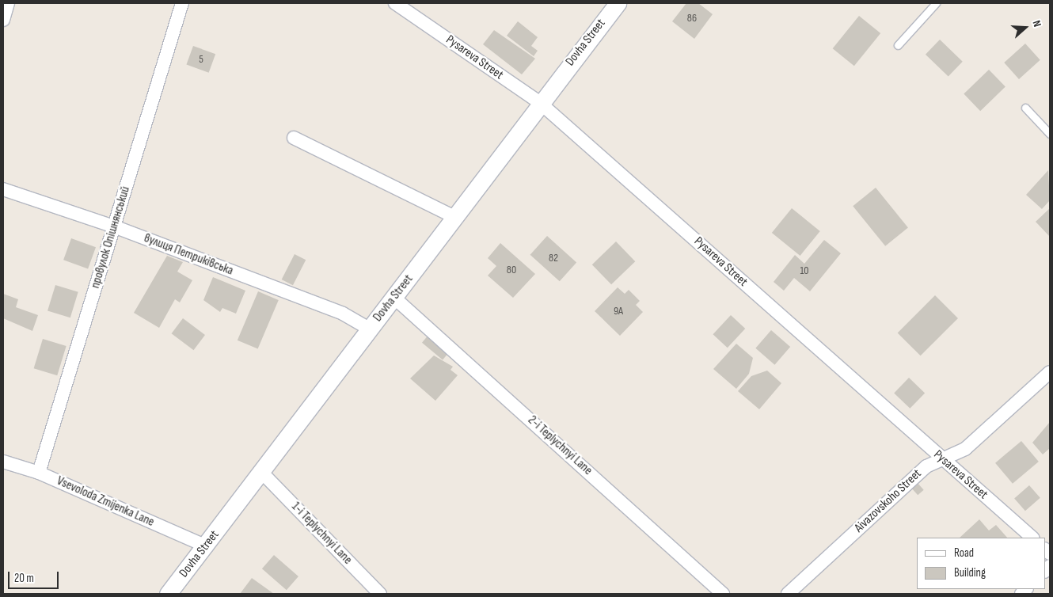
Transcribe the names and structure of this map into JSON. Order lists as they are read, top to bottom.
{
  "streets": {
    "street": [
      "Dovha Street",
      "Pysareva Street",
      "провулок Опішнянський",
      "вулиця Петриківська",
      "2-i Teplychnyi Lane",
      "Aivazovskoho Street",
      "Vsevoloda Zmijenka Lane",
      "1-i Teplychnyi Lane"
    ]
  },
  "crossings": [
    ["Dovha Street", "Pysareva Street"],
    ["Dovha Street", "вулиця Петриківська"],
    ["Dovha Street", "2-i Teplychnyi Lane"],
    ["Dovha Street", "Vsevoloda Zmijenka Lane"],
    ["Dovha Street", "1-i Teplychnyi Lane"],
    ["Pysareva Street", "Aivazovskoho Street"],
    ["провулок Опішнянський", "вулиця Петриківська"],
    ["провулок Опішнянський", "Vsevoloda Zmijenka Lane"]
  ],
  "house_numbers": [
    "86",
    "5",
    "82",
    "80",
    "10",
    "9А"
  ],
  "legend": ["Road", "Building"],
  "scale_bar": "20 m",
  "north": "right"
}
